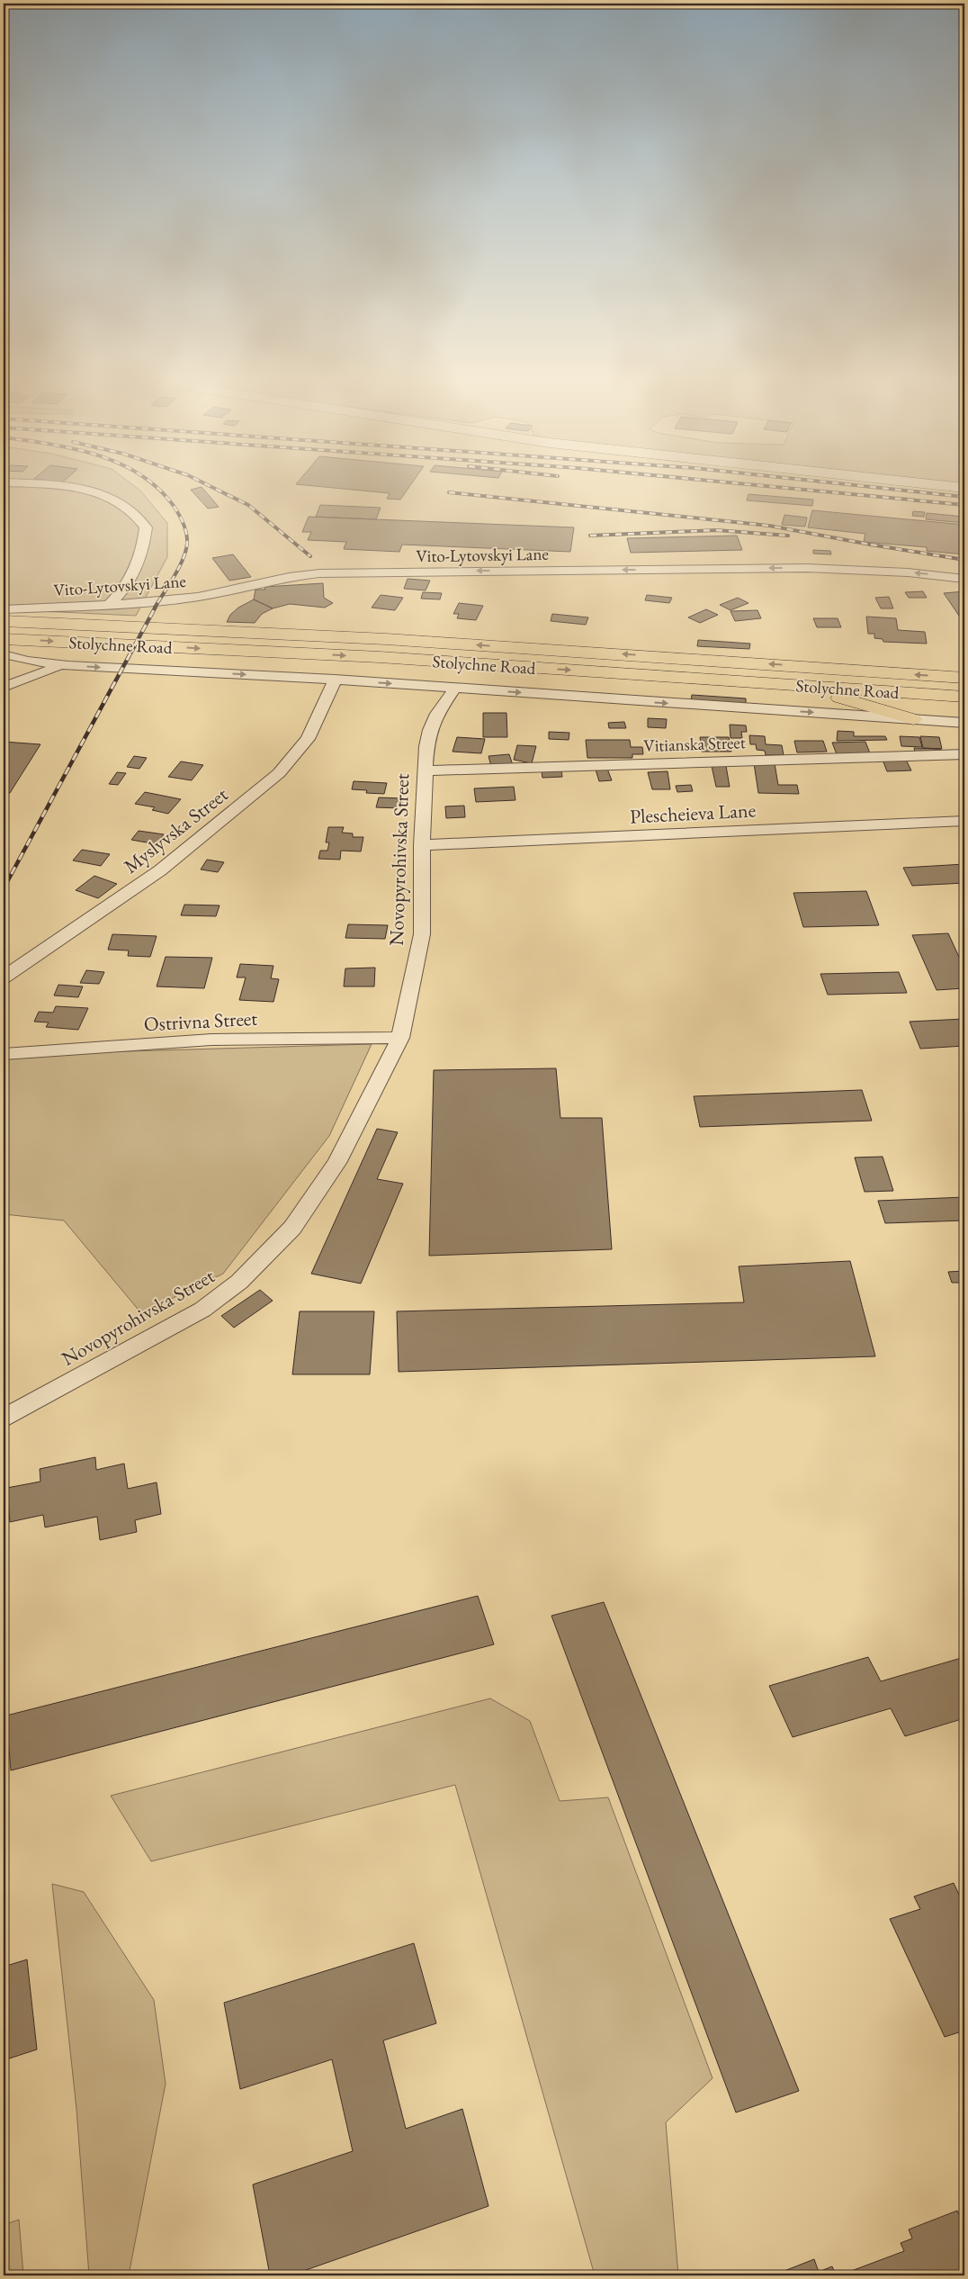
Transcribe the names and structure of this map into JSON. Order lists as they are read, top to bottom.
{
  "streets": {
    "highway": ["Stolychne Road"],
    "street": [
      "Vito-Lytovskyi Lane",
      "Vitianska Street",
      "Plescheieva Lane",
      "Myslyvska Street",
      "Novopyrohivska Street",
      "Ostrivna Street"
    ]
  },
  "crossings": [
    ["Vitianska Street", "Novopyrohivska Street"],
    ["Plescheieva Lane", "Novopyrohivska Street"],
    ["Novopyrohivska Street", "Ostrivna Street"]
  ]
}
